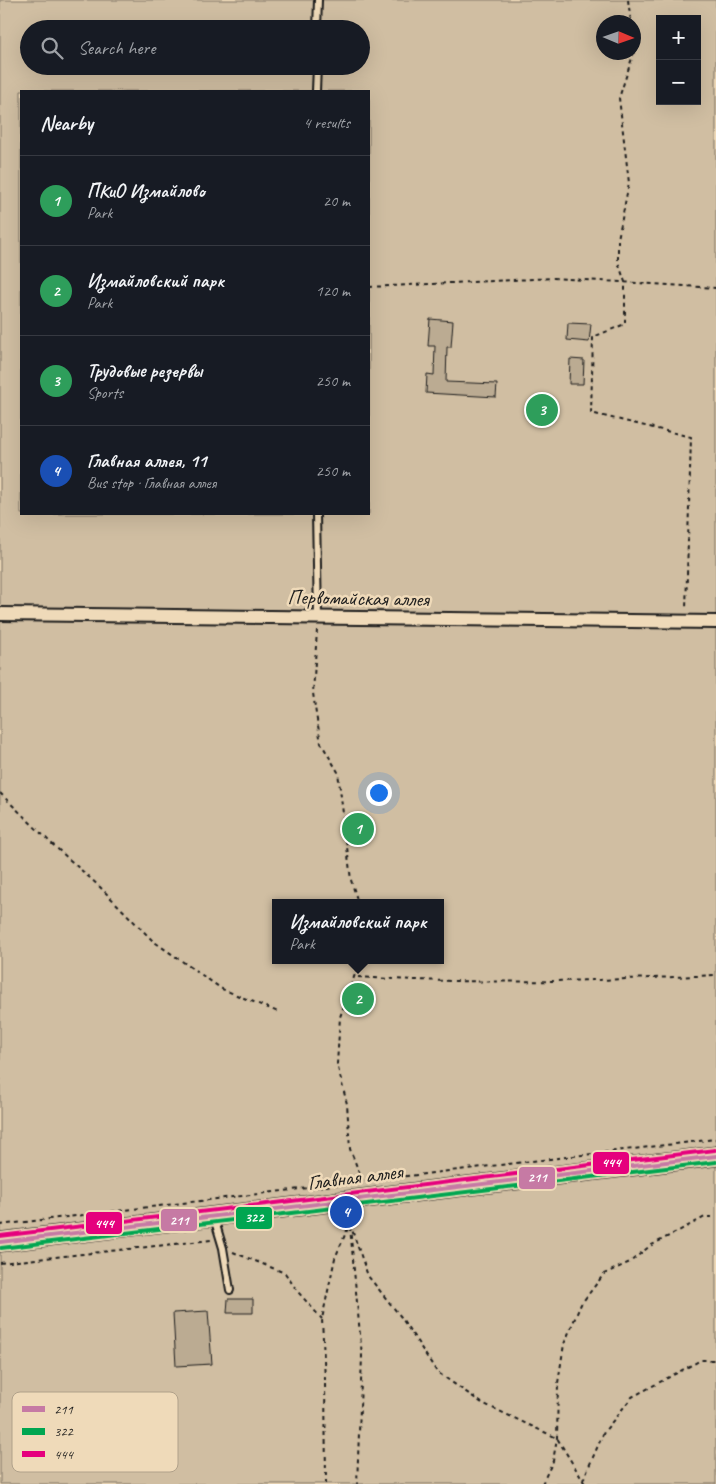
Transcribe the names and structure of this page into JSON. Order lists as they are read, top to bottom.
{
  "streets": {
    "main road": ["Главная аллея"],
    "street": ["Первомайская аллея"]
  },
  "lines": ["transit line 444", "transit line 211", "transit line 322"],
  "legend": ["211", "322", "444"],
  "north": "right",
  "page": {
    "map_buttons": ["+", "−"],
    "search": "Search here",
    "heading": ["Nearby", "4 results"],
    "list": [
      {
        "mark": "1",
        "name": "ПКиО Измайлово",
        "note": "Park",
        "value": "20 m"
      },
      {
        "mark": "2",
        "name": "Измайловский парк",
        "note": "Park",
        "value": "120 m"
      },
      {
        "mark": "3",
        "name": "Трудовые резервы",
        "note": "Sports",
        "value": "250 m"
      },
      {
        "mark": "4",
        "name": "Главная аллея, 11",
        "note": "Bus stop · Главная аллея",
        "value": "250 m"
      }
    ],
    "pins": [
      "3",
      "1",
      "2",
      "4"
    ],
    "popup": ["Измайловский парк", "Park"]
  }
}
